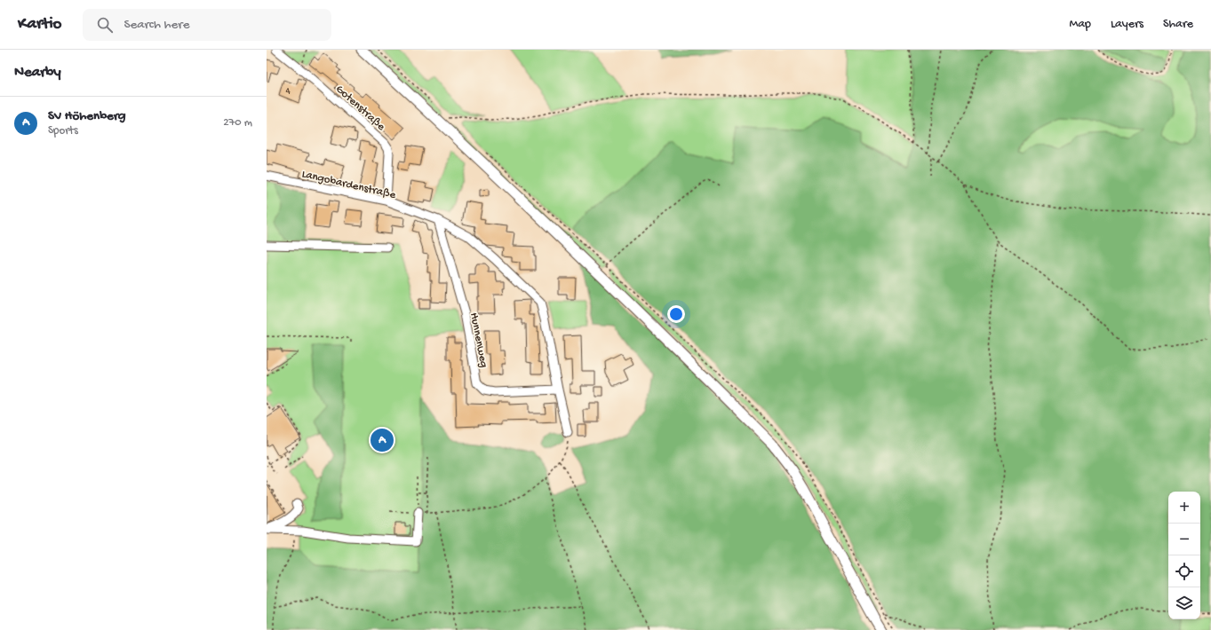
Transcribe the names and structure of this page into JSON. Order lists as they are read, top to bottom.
{
  "streets": {
    "street": ["Gotenstraße", "Langobardenstraße", "Hunnenweg"]
  },
  "crossings": [
    ["Gotenstraße", "Langobardenstraße"],
    ["Langobardenstraße", "Hunnenweg"]
  ],
  "house_numbers": ["4"],
  "page": {
    "header": "Kartio",
    "search": "Search here",
    "nav": ["Map", "Layers", "Share"],
    "heading": "Nearby",
    "list": [
      {
        "mark": "A",
        "name": "SV Höhenberg",
        "note": "Sports",
        "value": "270 m"
      }
    ],
    "pins": "A",
    "map_buttons": ["+", "−"]
  }
}
